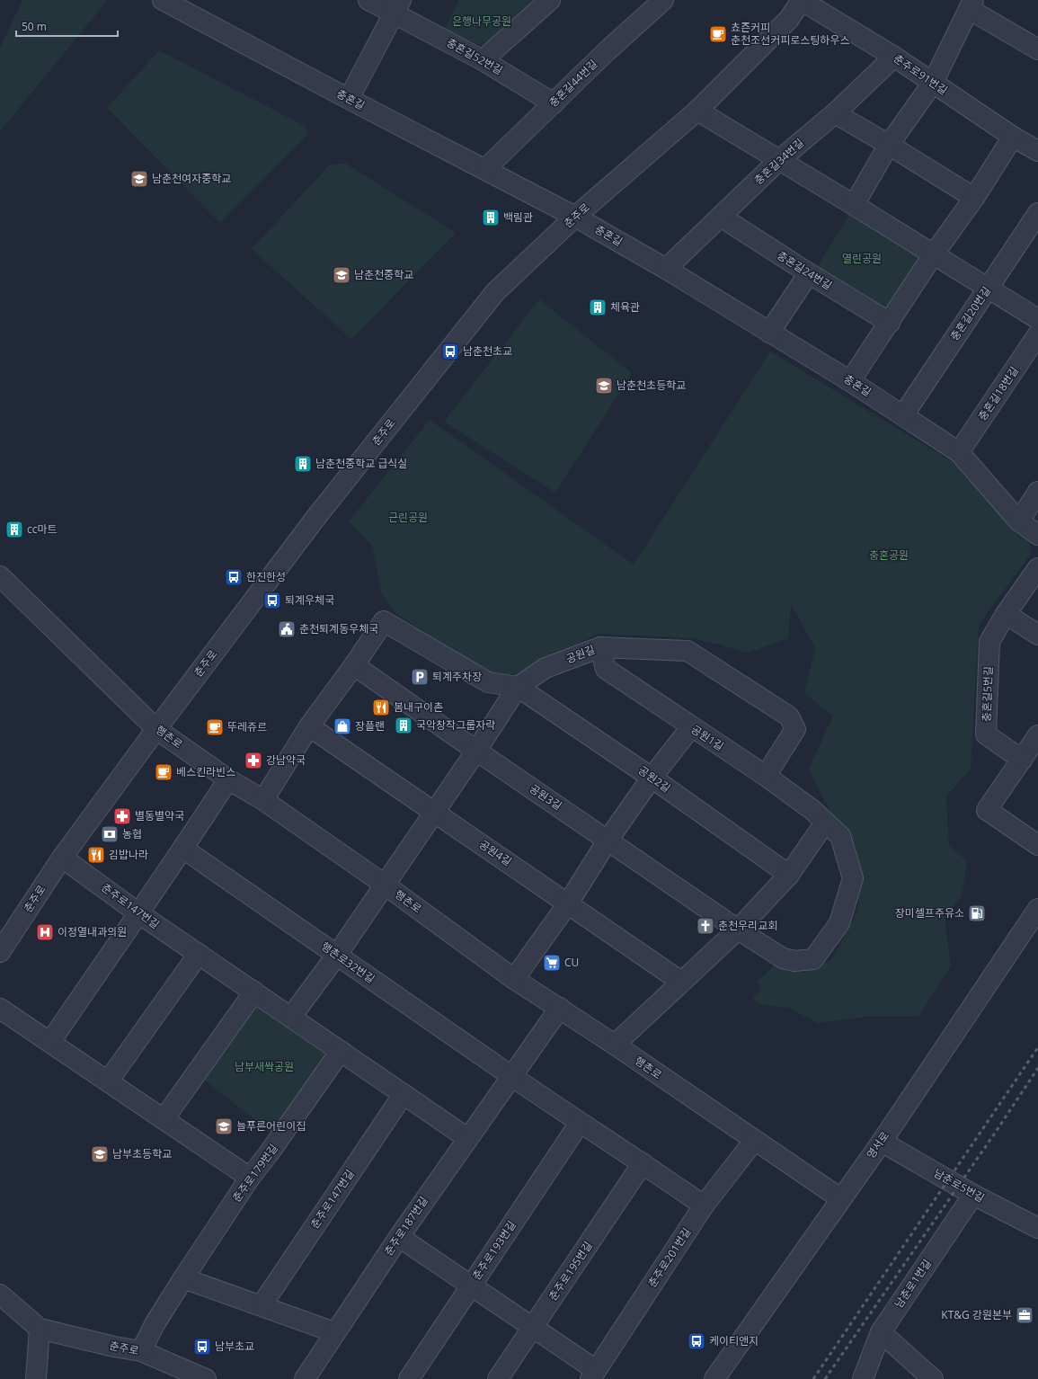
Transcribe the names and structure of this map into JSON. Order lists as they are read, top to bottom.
{
  "streets": {
    "street": [
      "충혼길52번길",
      "춘주로91번길",
      "충혼길44번길",
      "충혼길",
      "충혼길34번길",
      "춘주로",
      "충혼길24번길",
      "충혼길20번길",
      "충혼길18번길",
      "공원길",
      "충혼길5번길",
      "행촌로",
      "공원1길",
      "공원2길",
      "공원3길",
      "공원4길",
      "춘주로147번길",
      "행촌로32번길",
      "영서로",
      "춘주로179번길",
      "남춘로5번길",
      "춘주로187번길",
      "춘주로193번길",
      "춘주로201번길",
      "춘주로195번길",
      "남춘로1번길"
    ]
  },
  "crossings": [
    ["충혼길52번길", "충혼길44번길"],
    ["춘주로91번길", "충혼길34번길"],
    ["춘주로91번길", "춘주로"],
    ["충혼길44번길", "충혼길"],
    ["충혼길", "충혼길34번길"],
    ["충혼길", "춘주로"],
    ["충혼길", "충혼길20번길"],
    ["충혼길", "충혼길18번길"],
    ["충혼길34번길", "충혼길24번길"],
    ["춘주로", "행촌로"],
    ["춘주로", "춘주로147번길"],
    ["춘주로", "춘주로179번길"],
    ["공원길", "공원1길"],
    ["공원길", "공원2길"],
    ["행촌로", "영서로"],
    ["행촌로", "춘주로187번길"],
    ["행촌로", "춘주로201번길"],
    ["공원1길", "공원3길"],
    ["춘주로147번길", "춘주로179번길"],
    ["춘주로147번길", "춘주로187번길"],
    ["행촌로32번길", "춘주로187번길"],
    ["영서로", "남춘로5번길"],
    ["남춘로5번길", "남춘로1번길"]
  ],
  "parks": [
    "은행나무공원",
    "열린공원",
    "근린공원",
    "충혼공원",
    "남부새싹공원"
  ],
  "places": {
    "cafe": ["쵸즌커피 춘천조선커피로스팅하우스", "뚜레쥬르", "베스킨라빈스"],
    "school or university": [
      "남춘천여자중학교",
      "남춘천중학교",
      "남춘천초등학교",
      "늘푸른어린이집",
      "남부초등학교"
    ],
    "building": [
      "백림관",
      "체육관",
      "남춘천중학교 급식실",
      "cc마트",
      "국악창작그룹자락"
    ],
    "bus stop": [
      "남춘천초교",
      "한진한성",
      "퇴계우체국",
      "케이티앤지",
      "남부초교"
    ],
    "public building": ["춘천퇴계동우체국"],
    "parking": ["퇴계주차장"],
    "restaurant": ["봄내구이촌", "김밥나라"],
    "shop": ["장플랜"],
    "pharmacy": ["강남약국", "별동별약국"],
    "bank": ["농협"],
    "fuel station": ["장미셀프주유소"],
    "church": ["춘천우리교회"],
    "hospital": ["이정열내과의원"],
    "supermarket": ["CU"],
    "office": ["KT&G 강원본부"]
  },
  "scale_bar": "50 m"
}
